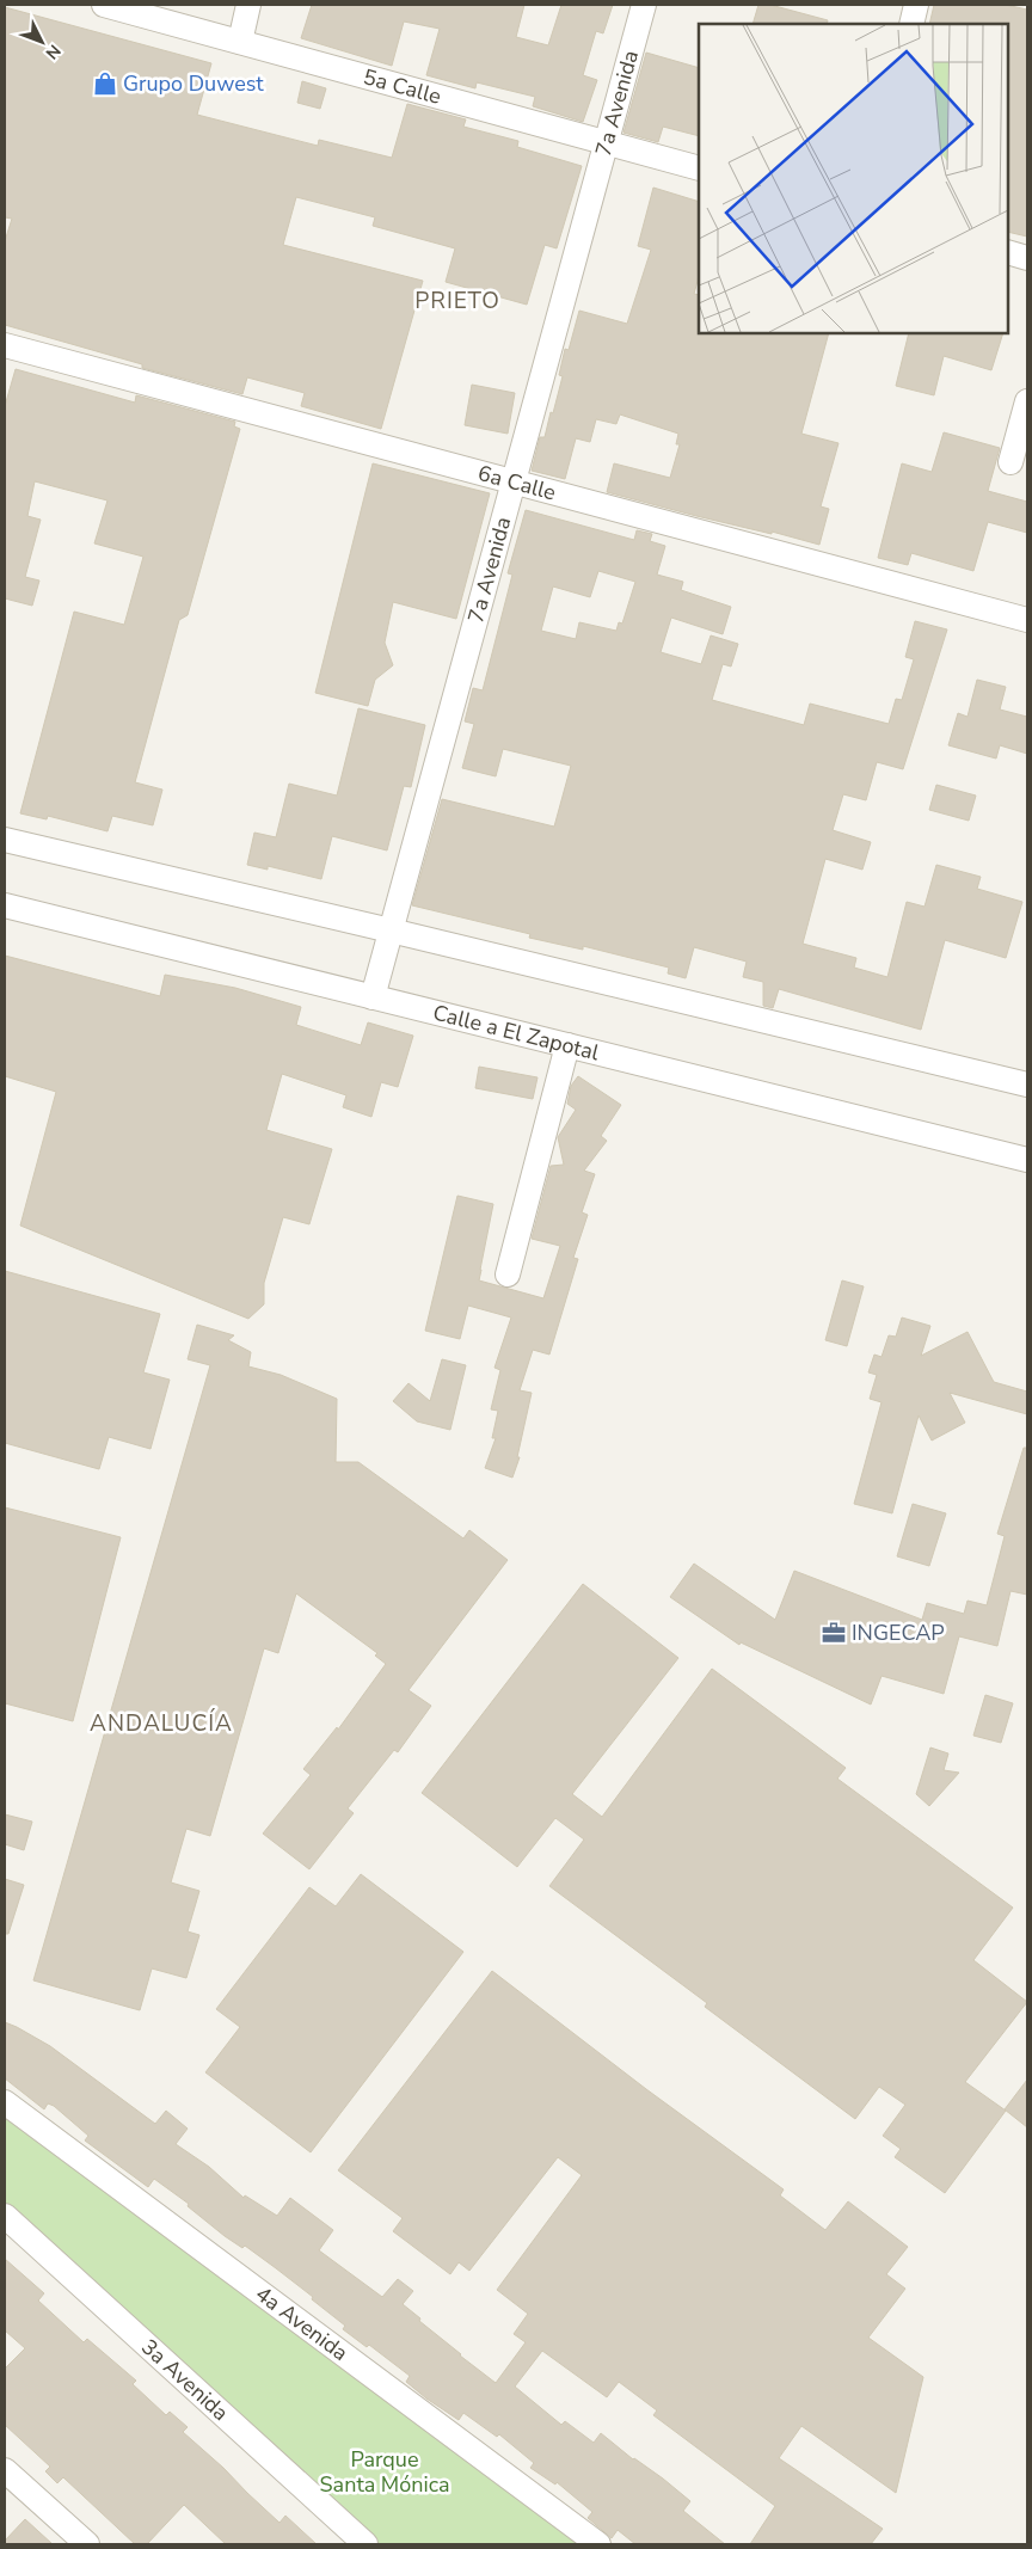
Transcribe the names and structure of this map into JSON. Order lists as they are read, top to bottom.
{
  "streets": {
    "street": [
      "5a Calle",
      "7a Avenida",
      "6a Calle",
      "Calle a El Zapotal",
      "4a Avenida",
      "3a Avenida"
    ]
  },
  "crossings": [
    ["5a Calle", "7a Avenida"],
    ["7a Avenida", "6a Calle"],
    ["7a Avenida", "Calle a El Zapotal"]
  ],
  "districts": ["PRIETO", "ANDALUCÍA"],
  "parks": ["Parque Santa Mónica"],
  "places": {
    "shop": ["Grupo Duwest"],
    "office": ["INGECAP"]
  },
  "north": "bottom right"
}
